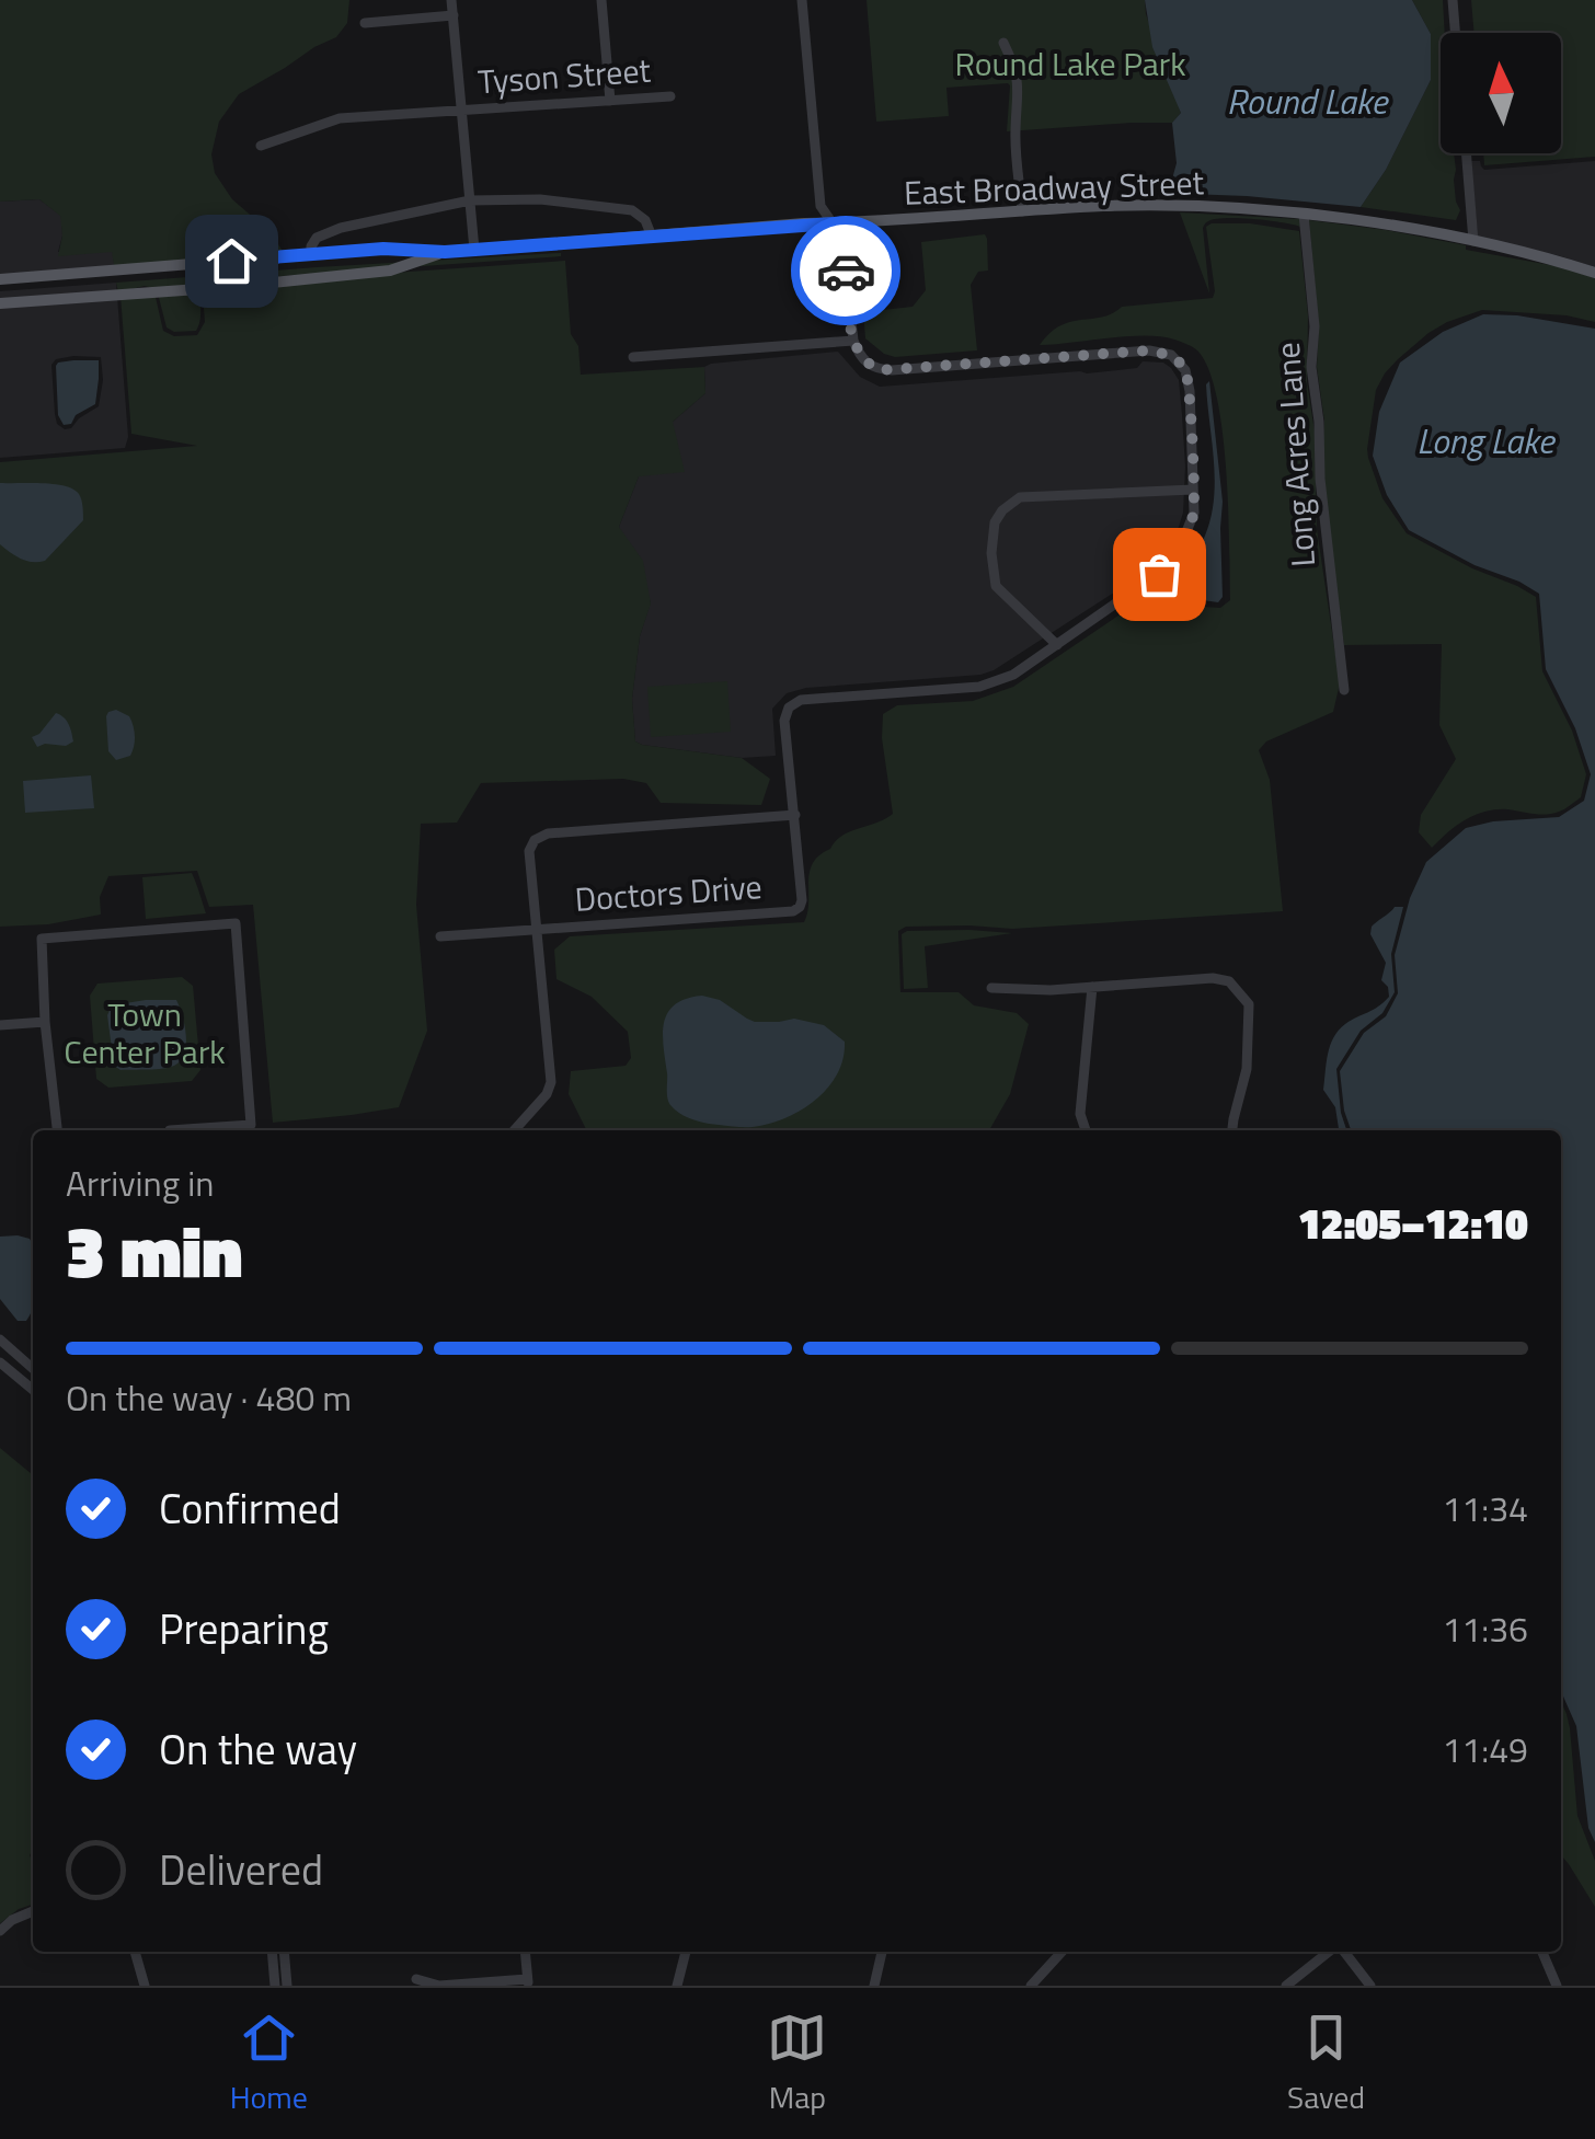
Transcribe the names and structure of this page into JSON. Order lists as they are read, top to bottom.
{
  "streets": {
    "main road": ["East Broadway Street"],
    "street": ["Tyson Street", "Long Acres Lane", "Doctors Drive"]
  },
  "crossings": [
    ["East Broadway Street", "Long Acres Lane"]
  ],
  "water": ["Round Lake", "Long Lake"],
  "parks": ["Round Lake Park", "Town Center Park"],
  "north": "top",
  "page": {
    "heading": ["3 min", "Arriving in", "12:05–12:10"],
    "bar": "On the way · 480 m",
    "list": [
      ["Confirmed", "11:34"],
      ["Preparing", "11:36"],
      ["On the way", "11:49"],
      "Delivered"
    ],
    "tabs": ["Home", "Map", "Saved"]
  }
}
